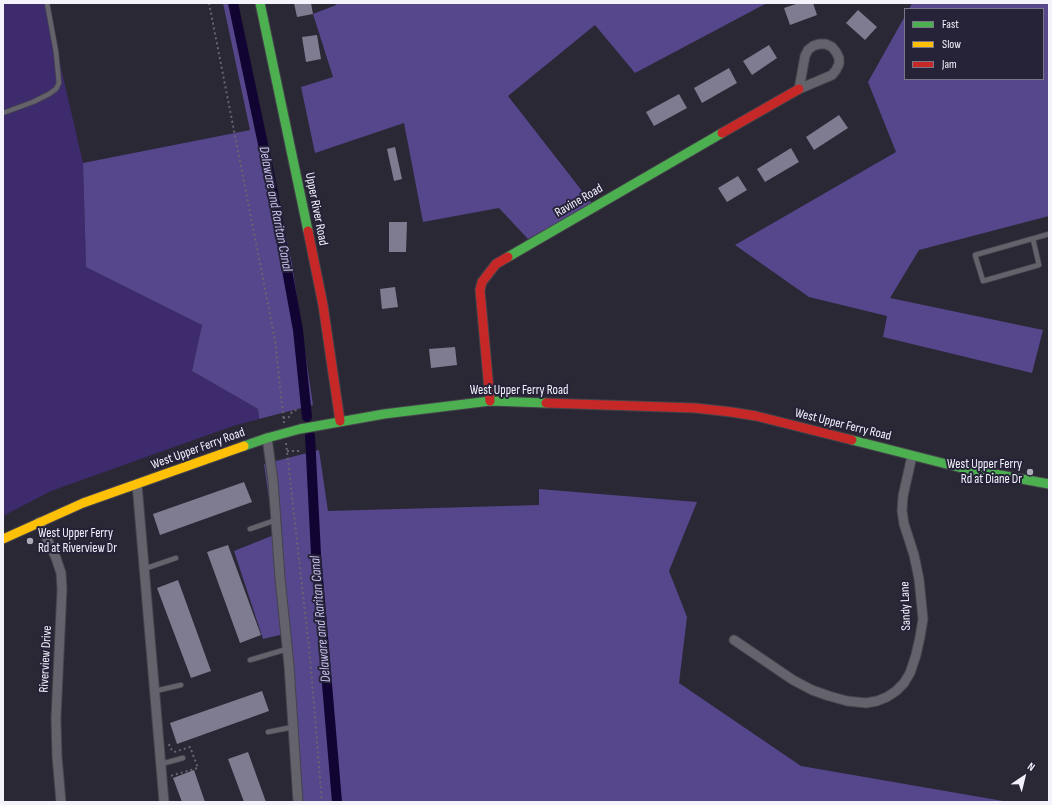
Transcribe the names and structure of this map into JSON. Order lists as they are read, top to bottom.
{
  "streets": {
    "main road": ["Ravine Road", "Upper River Road", "West Upper Ferry Road"],
    "street": ["Sandy Lane", "Riverview Drive"]
  },
  "crossings": [
    ["Ravine Road", "West Upper Ferry Road"],
    ["Upper River Road", "West Upper Ferry Road"],
    ["West Upper Ferry Road", "Sandy Lane"],
    ["West Upper Ferry Road", "Riverview Drive"]
  ],
  "water": ["Delaware and Raritan Canal"],
  "places": ["West Upper Ferry Rd at Diane Dr", "West Upper Ferry Rd at Riverview Dr"],
  "legend": ["Fast", "Slow", "Jam"],
  "north": "top right"
}
